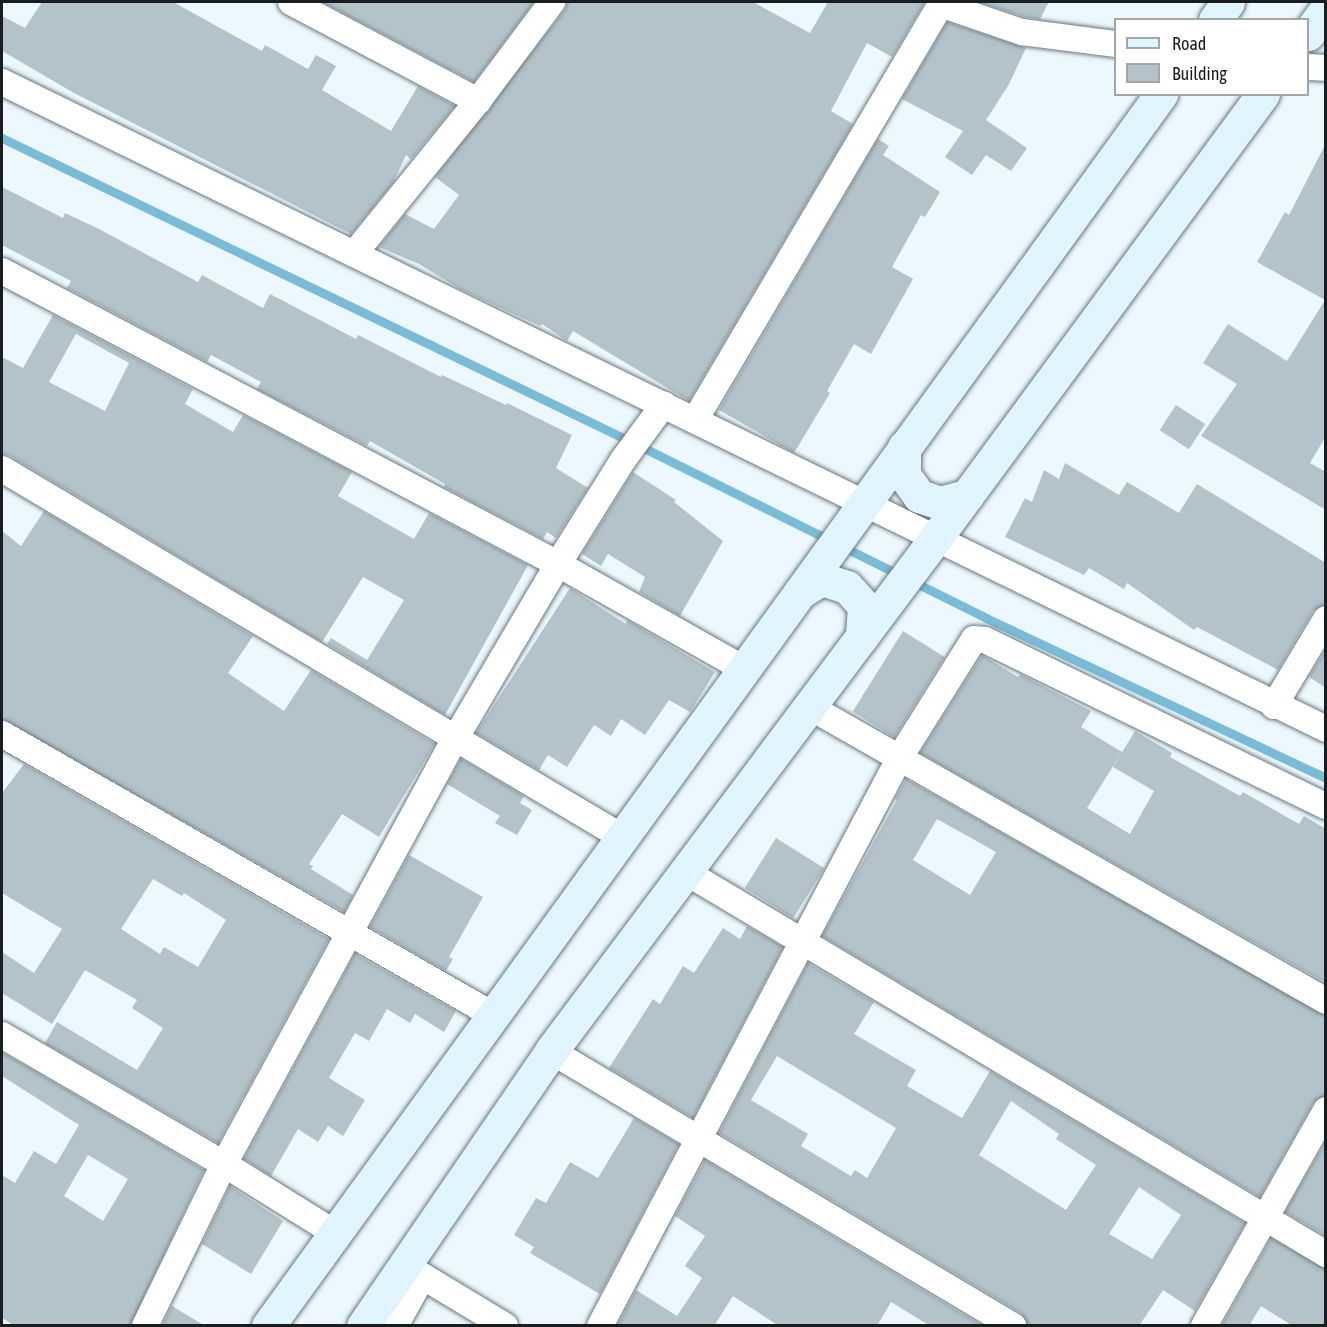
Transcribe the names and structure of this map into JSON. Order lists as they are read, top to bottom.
{
  "legend": ["Road", "Building"]
}
